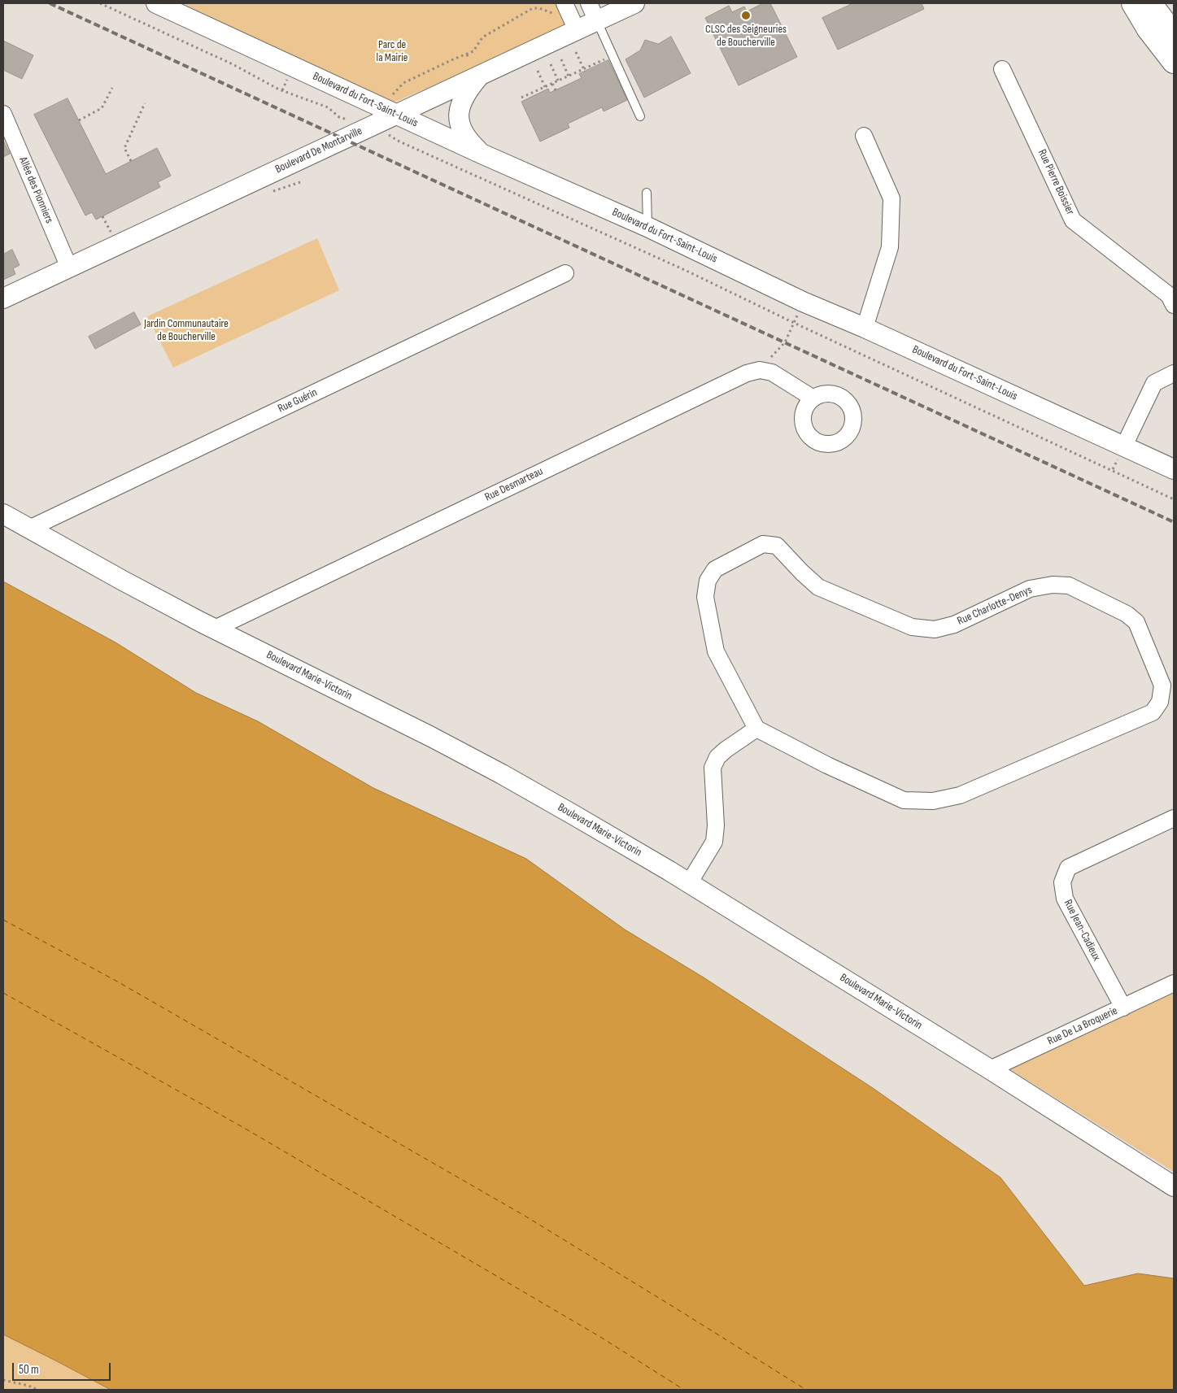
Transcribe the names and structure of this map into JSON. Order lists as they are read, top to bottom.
{
  "streets": {
    "street": [
      "Boulevard du Fort-Saint-Louis",
      "Boulevard De Montarville",
      "Rue Pierre Boissier",
      "Allée des Pionniers",
      "Rue Guérin",
      "Rue Desmarteau",
      "Rue Charlotte-Denys",
      "Boulevard Marie-Victorin",
      "Rue Jean-Cadieux",
      "Rue De La Broquerie"
    ]
  },
  "crossings": [
    ["Boulevard du Fort-Saint-Louis", "Boulevard De Montarville"],
    ["Boulevard De Montarville", "Allée des Pionniers"],
    ["Rue Guérin", "Boulevard Marie-Victorin"],
    ["Rue Desmarteau", "Boulevard Marie-Victorin"],
    ["Boulevard Marie-Victorin", "Rue De La Broquerie"],
    ["Rue Jean-Cadieux", "Rue De La Broquerie"]
  ],
  "parks": ["Parc de la Mairie", "Jardin Communautaire de Boucherville"],
  "places": ["CLSC des Seigneuries de Boucherville"],
  "scale_bar": "50 m"
}
